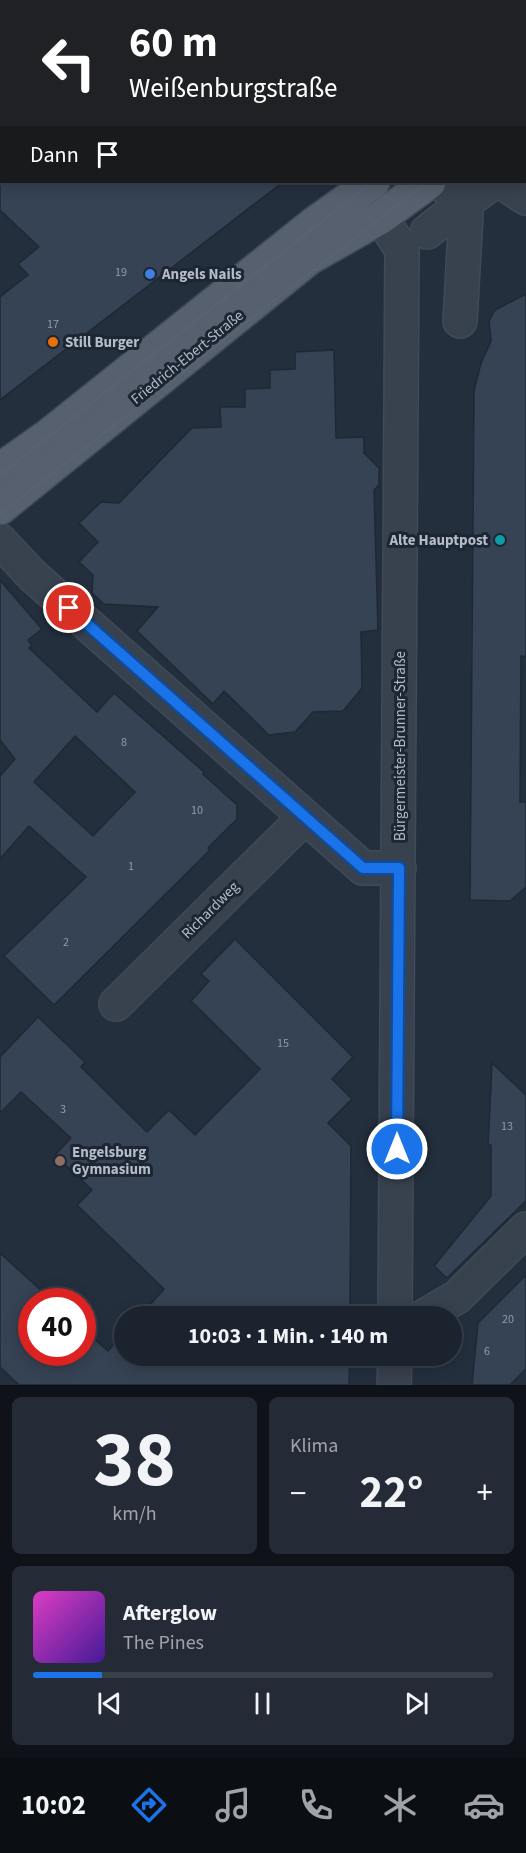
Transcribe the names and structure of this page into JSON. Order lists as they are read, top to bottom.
{
  "streets": {
    "main road": ["Friedrich-Ebert-Straße"],
    "street": ["Bürgermeister-Brunner-Straße", "Richardweg"]
  },
  "crossings": [
    ["Friedrich-Ebert-Straße", "Bürgermeister-Brunner-Straße"]
  ],
  "places": [
    "Angels Nails",
    "Still Burger",
    "Alte Hauptpost",
    "Engelsburg Gymnasium"
  ],
  "house_numbers": [
    "19",
    "17",
    "8",
    "10",
    "1",
    "2",
    "15",
    "3",
    "13",
    "20",
    "6"
  ],
  "page": {
    "turn": ["60 m", "Weißenburgstraße"],
    "then": "Dann",
    "limit": "40",
    "trip": "10:03 · 1 Min. · 140 m",
    "tile": [
      ["38", "km/h"],
      "Klima"
    ],
    "heat": ["−", "22°", "+"],
    "song": ["Afterglow", "The Pines"],
    "tabs": "10:02"
  }
}
